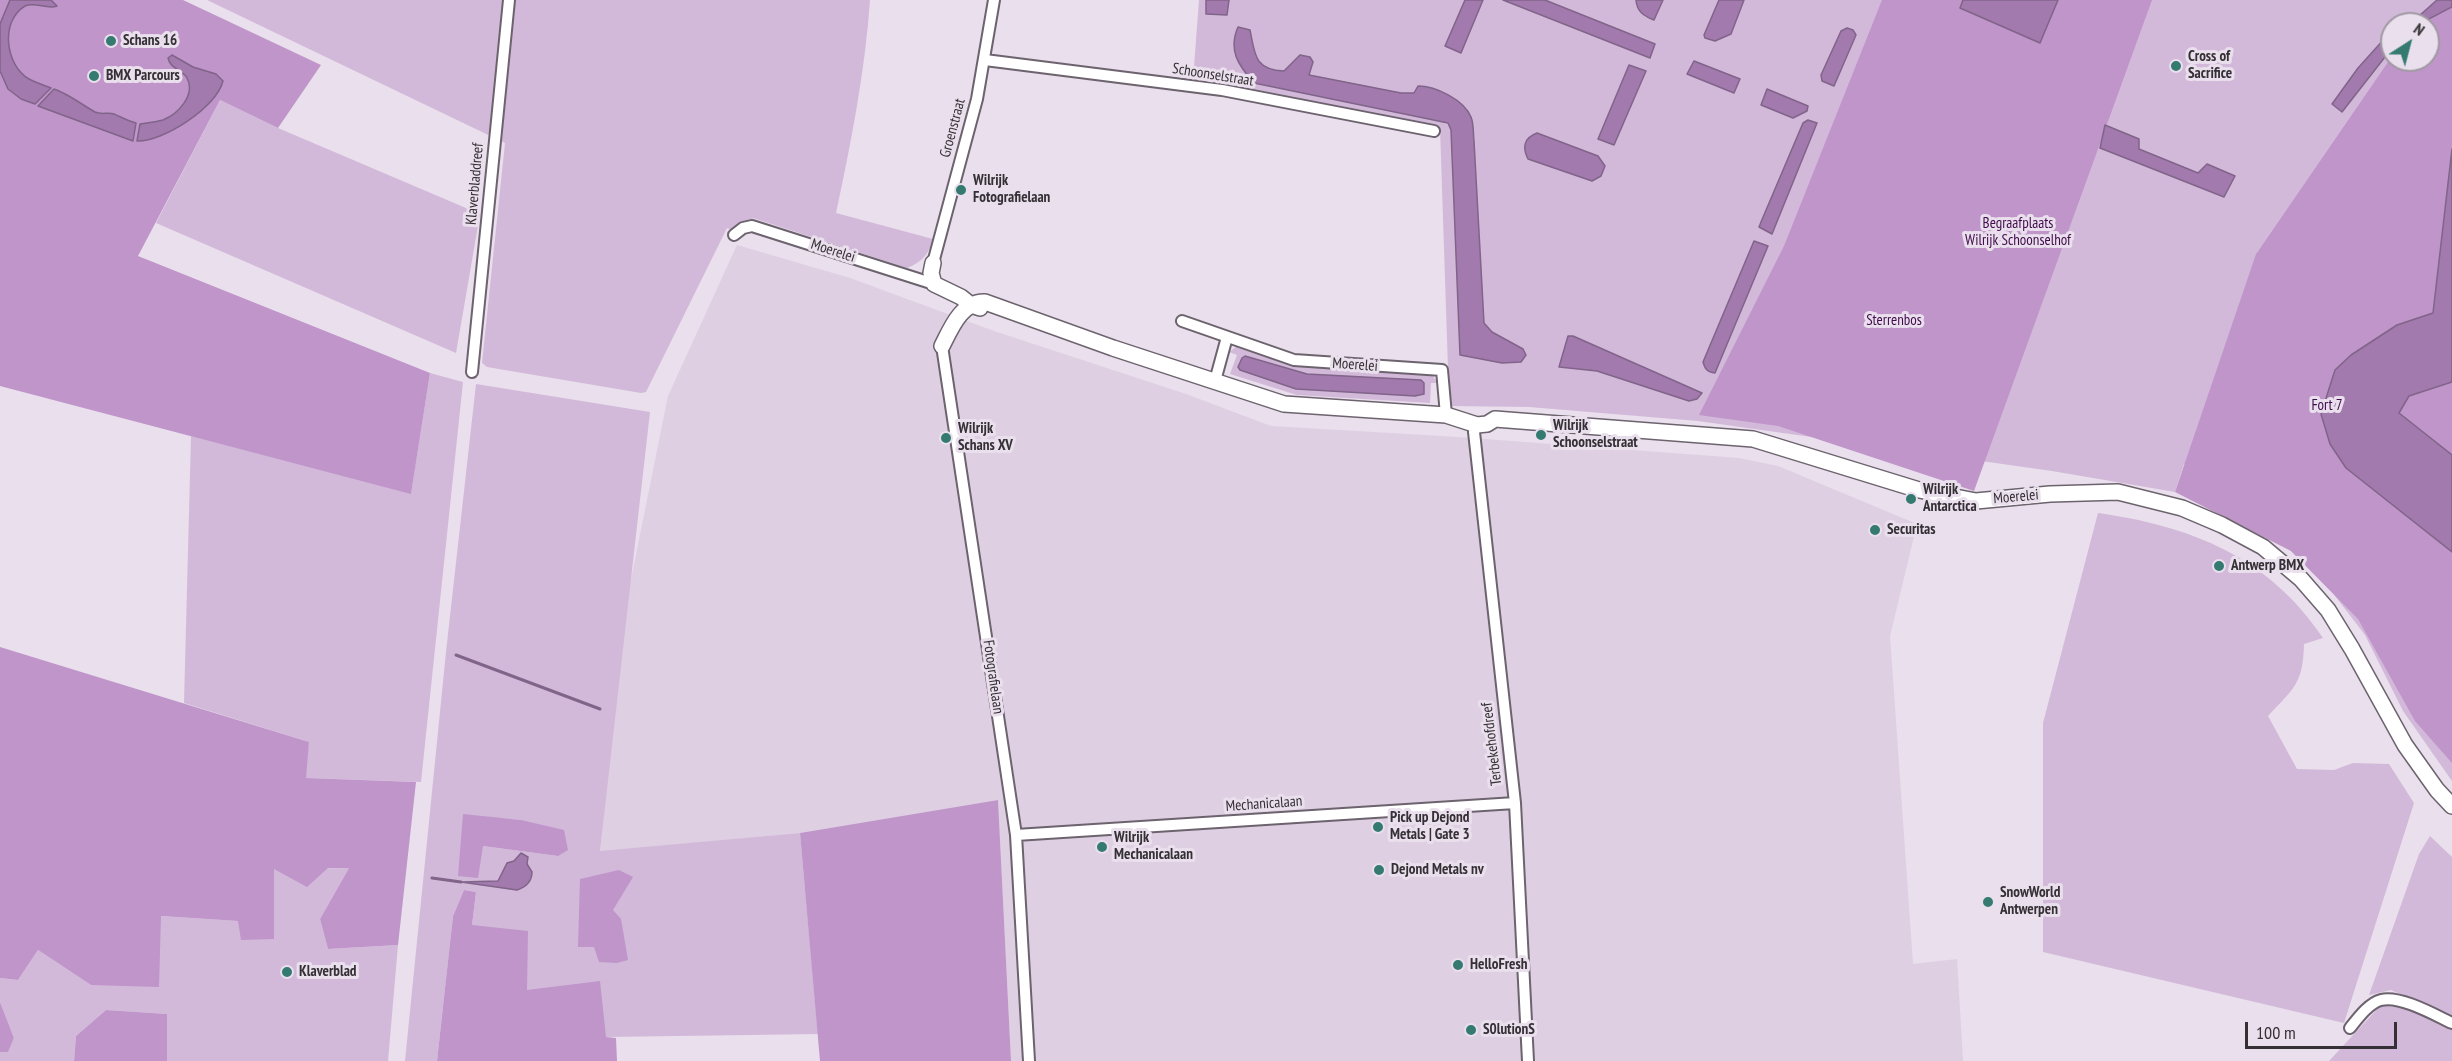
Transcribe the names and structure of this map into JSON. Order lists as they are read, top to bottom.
{
  "streets": {
    "street": [
      "Schoonselstraat",
      "Groenstraat",
      "Klaverbladdreef",
      "Moerelei",
      "Fotografielaan",
      "Terbekehofdreef",
      "Mechanicalaan"
    ]
  },
  "crossings": [
    ["Schoonselstraat", "Groenstraat"],
    ["Moerelei", "Fotografielaan"],
    ["Moerelei", "Terbekehofdreef"],
    ["Fotografielaan", "Mechanicalaan"],
    ["Terbekehofdreef", "Mechanicalaan"]
  ],
  "parks": ["Begraafplaats Wilrijk Schoonselhof", "Sterrenbos", "Fort 7"],
  "places": [
    "Schans 16",
    "Cross of Sacrifice",
    "BMX Parcours",
    "Wilrijk Fotografielaan",
    "Wilrijk Schoonselstraat",
    "Wilrijk Schans XV",
    "Wilrijk Antarctica",
    "Securitas",
    "Antwerp BMX",
    "Pick up Dejond Metals | Gate 3",
    "Wilrijk Mechanicalaan",
    "Dejond Metals nv",
    "SnowWorld Antwerpen",
    "HelloFresh",
    "Klaverblad",
    "S0lutionS"
  ],
  "scale_bar": "100 m",
  "north": "top right"
}
